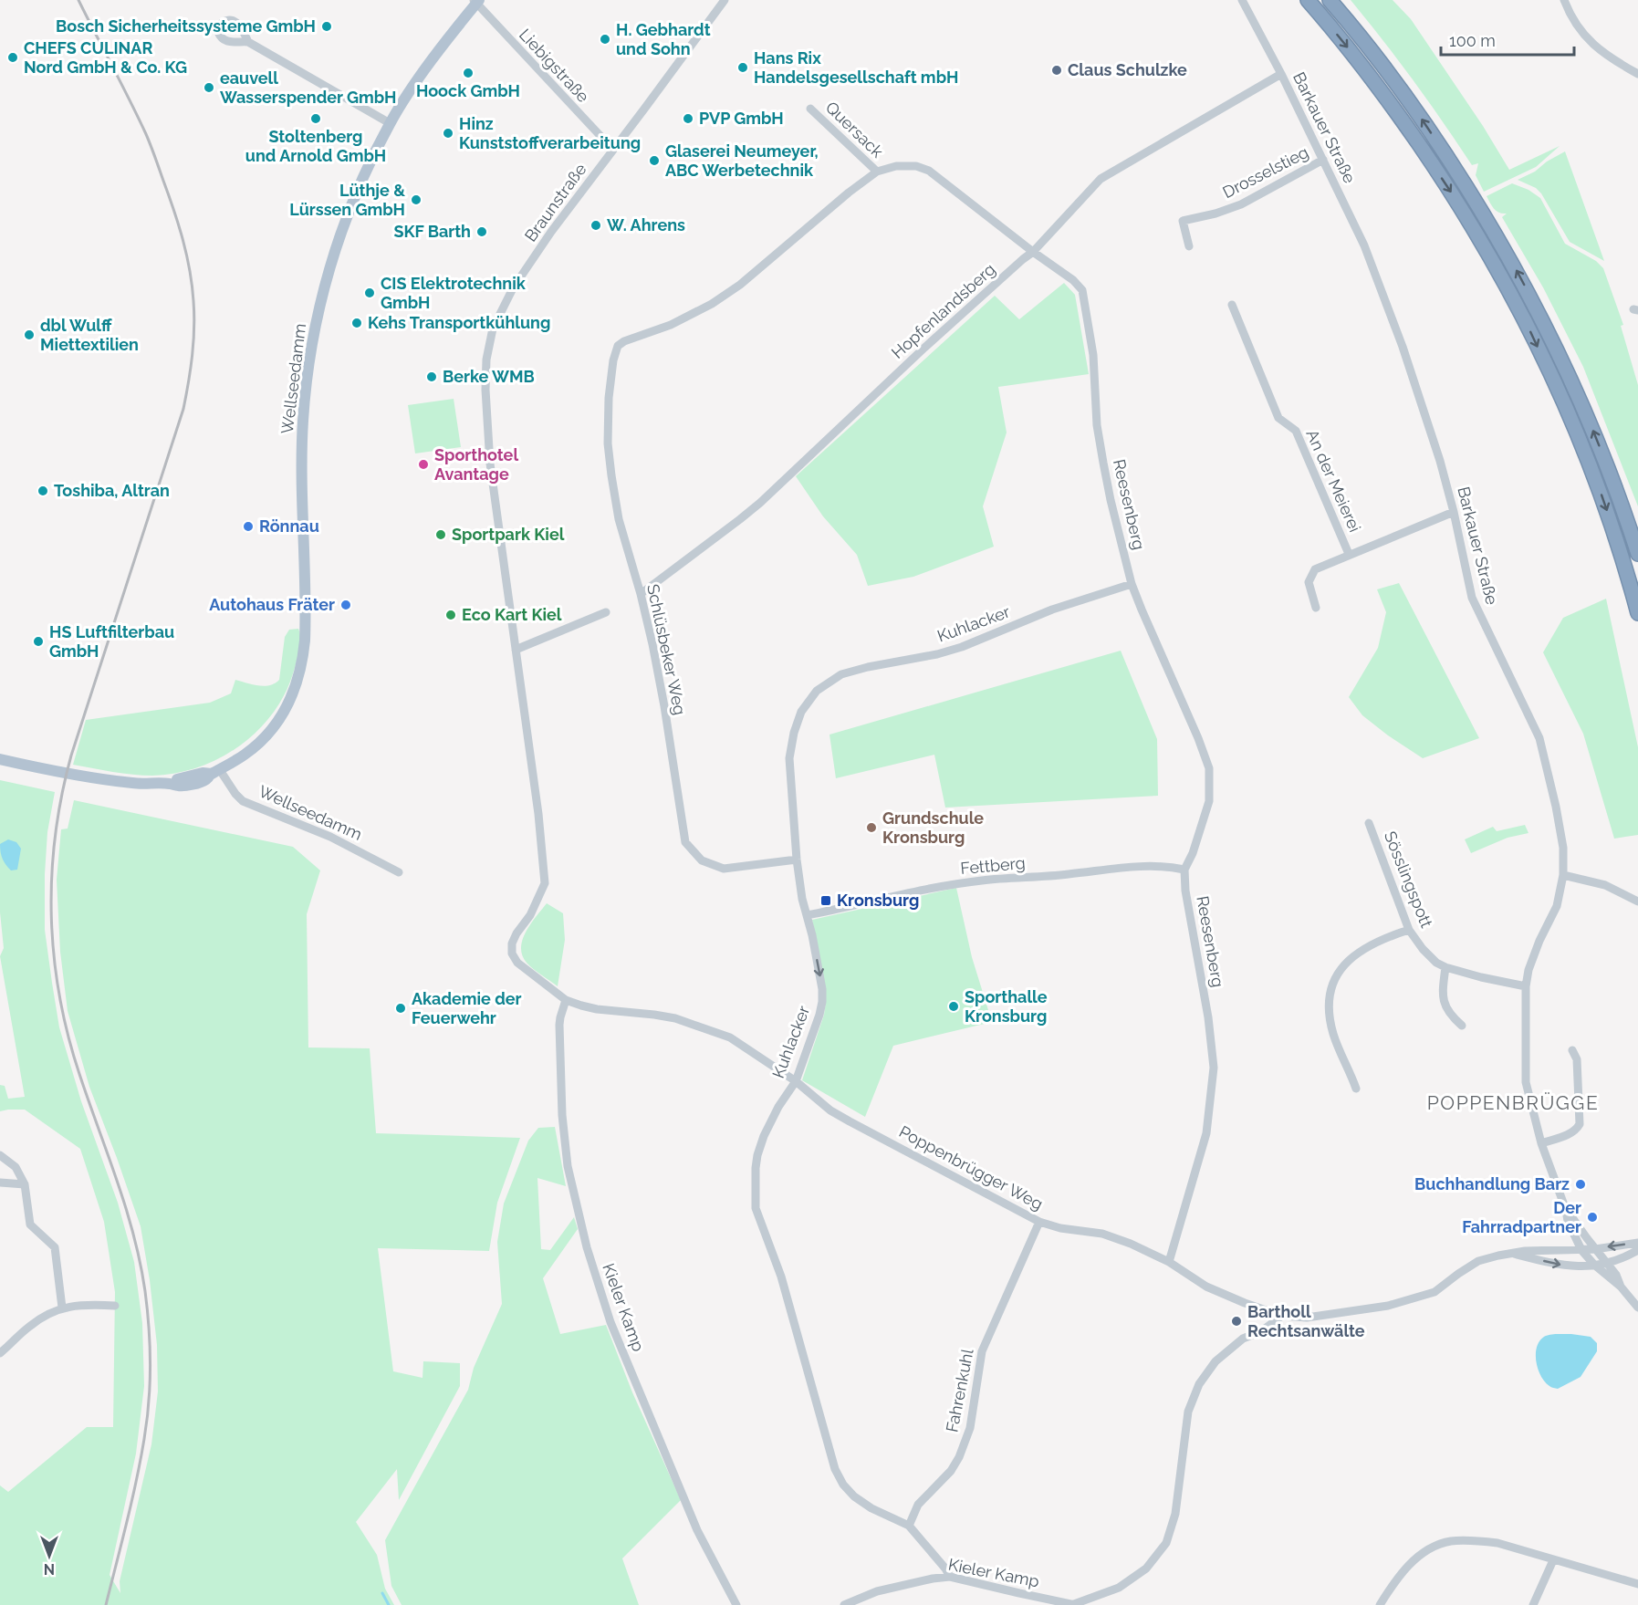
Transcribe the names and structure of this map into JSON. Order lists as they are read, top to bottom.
{
  "streets": {
    "main road": ["Wellseedamm"],
    "street": [
      "Liebigstraße",
      "Barkauer Straße",
      "Quersack",
      "Drosselstieg",
      "Braunstraße",
      "Hopfenlandsberg",
      "An der Meierei",
      "Reesenberg",
      "Kuhlacker",
      "Schlüsbeker Weg",
      "Fettberg",
      "Sösslingspott",
      "Poppenbrügger Weg",
      "Kieler Kamp",
      "Fahrenkuhl"
    ]
  },
  "crossings": [
    ["Liebigstraße", "Braunstraße"],
    ["Liebigstraße", "Wellseedamm"],
    ["Barkauer Straße", "Drosselstieg"],
    ["Barkauer Straße", "Hopfenlandsberg"],
    ["Barkauer Straße", "Sösslingspott"],
    ["Barkauer Straße", "Poppenbrügger Weg"],
    ["Quersack", "Reesenberg"],
    ["Braunstraße", "Poppenbrügger Weg"],
    ["Hopfenlandsberg", "Reesenberg"],
    ["Hopfenlandsberg", "Schlüsbeker Weg"],
    ["Reesenberg", "Kuhlacker"],
    ["Reesenberg", "Schlüsbeker Weg"],
    ["Reesenberg", "Fettberg"],
    ["Reesenberg", "Poppenbrügger Weg"],
    ["Kuhlacker", "Schlüsbeker Weg"],
    ["Kuhlacker", "Fettberg"],
    ["Kuhlacker", "Poppenbrügger Weg"],
    ["Kuhlacker", "Kieler Kamp"],
    ["Kuhlacker", "Fahrenkuhl"],
    ["Poppenbrügger Weg", "Kieler Kamp"],
    ["Poppenbrügger Weg", "Fahrenkuhl"]
  ],
  "districts": ["POPPENBRÜGGE"],
  "places": {
    "other": [
      "Bosch Sicherheitssysteme GmbH",
      "H. Gebhardt und Sohn",
      "CHEFS CULINAR Nord GmbH & Co. KG",
      "Hans Rix Handelsgesellschaft mbH",
      "Claus Schulzke",
      "Hoock GmbH",
      "eauvell Wasserspender GmbH",
      "Stoltenberg und Arnold GmbH",
      "PVP GmbH",
      "Hinz Kunststoffverarbeitung",
      "Glaserei Neumeyer, ABC Werbetechnik",
      "Lüthje & Lürssen GmbH",
      "W. Ahrens",
      "SKF Barth",
      "CIS Elektrotechnik GmbH",
      "Kehs Transportkühlung",
      "dbl Wulff Miettextilien",
      "Berke WMB",
      "Sporthotel Avantage",
      "Toshiba, Altran",
      "Rönnau",
      "Sportpark Kiel",
      "Autohaus Fräter",
      "Eco Kart Kiel",
      "HS Luftfilterbau GmbH",
      "Grundschule Kronsburg",
      "Sporthalle Kronsburg",
      "Akademie der Feuerwehr",
      "Buchhandlung Barz",
      "Der Fahrradpartner",
      "Bartholl Rechtsanwälte"
    ],
    "transit": ["Kronsburg"]
  },
  "scale_bar": "100 m",
  "north": "bottom"
}
